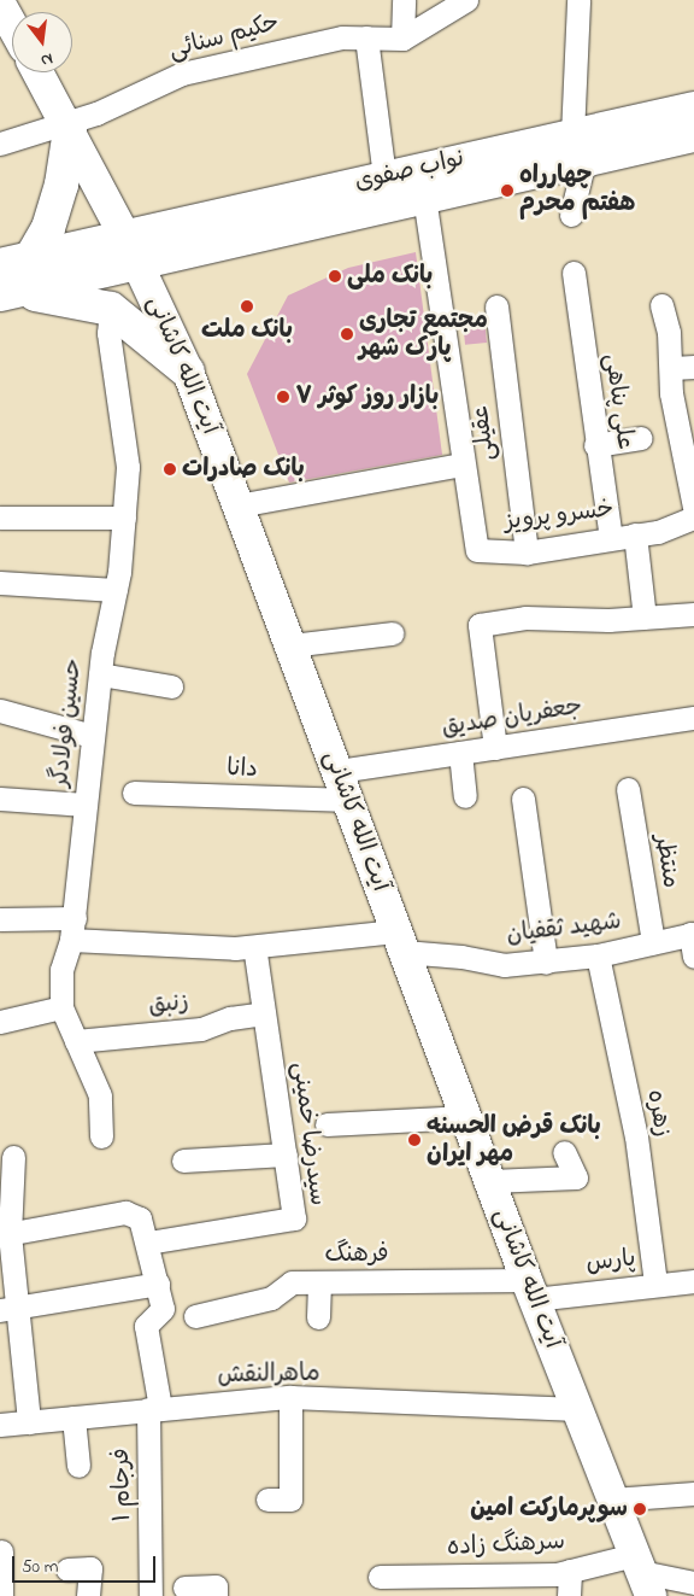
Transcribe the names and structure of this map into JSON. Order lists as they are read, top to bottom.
{
  "streets": {
    "main road": ["نواب صفوی", "آیت الله کاشانی"],
    "street": [
      "حکیم سنائی",
      "علی پناهی",
      "عقیلی",
      "خسرو پرویز",
      "جعفریان صدیق",
      "حسین فولادگر",
      "دانا",
      "منتظر",
      "شهید ثقفیان",
      "زنبق",
      "زهره",
      "سیدرضا خمینی",
      "فرهنگ",
      "پارس",
      "ماهرالنقش",
      "فرجام ۱",
      "سرهنگ زاده"
    ]
  },
  "crossings": [
    ["حکیم سنائی", "آیت الله کاشانی"],
    ["نواب صفوی", "آیت الله کاشانی"],
    ["آیت الله کاشانی", "جعفریان صدیق"],
    ["آیت الله کاشانی", "دانا"],
    ["آیت الله کاشانی", "شهید ثقفیان"],
    ["آیت الله کاشانی", "فرهنگ"],
    ["آیت الله کاشانی", "پارس"],
    ["آیت الله کاشانی", "ماهرالنقش"],
    ["آیت الله کاشانی", "سرهنگ زاده"],
    ["علی پناهی", "خسرو پرویز"],
    ["عقیلی", "خسرو پرویز"],
    ["جعفریان صدیق", "دانا"],
    ["حسین فولادگر", "شهید ثقفیان"],
    ["حسین فولادگر", "زنبق"],
    ["منتظر", "شهید ثقفیان"],
    ["شهید ثقفیان", "زهره"],
    ["شهید ثقفیان", "سیدرضا خمینی"],
    ["زنبق", "سیدرضا خمینی"],
    ["زهره", "پارس"],
    ["فرهنگ", "پارس"],
    ["ماهرالنقش", "فرجام ۱"]
  ],
  "places": [
    "چهارراه هفتم محرم",
    "بانک ملی",
    "بانک ملت",
    "مجتمع تجاری پارک شهر",
    "بازار روز کوثر ۷",
    "بانک صادرات",
    "بانک قرض الحسنه مهر ایران",
    "سوپرمارکت امین"
  ],
  "scale_bar": "50 m",
  "north": "bottom"
}
